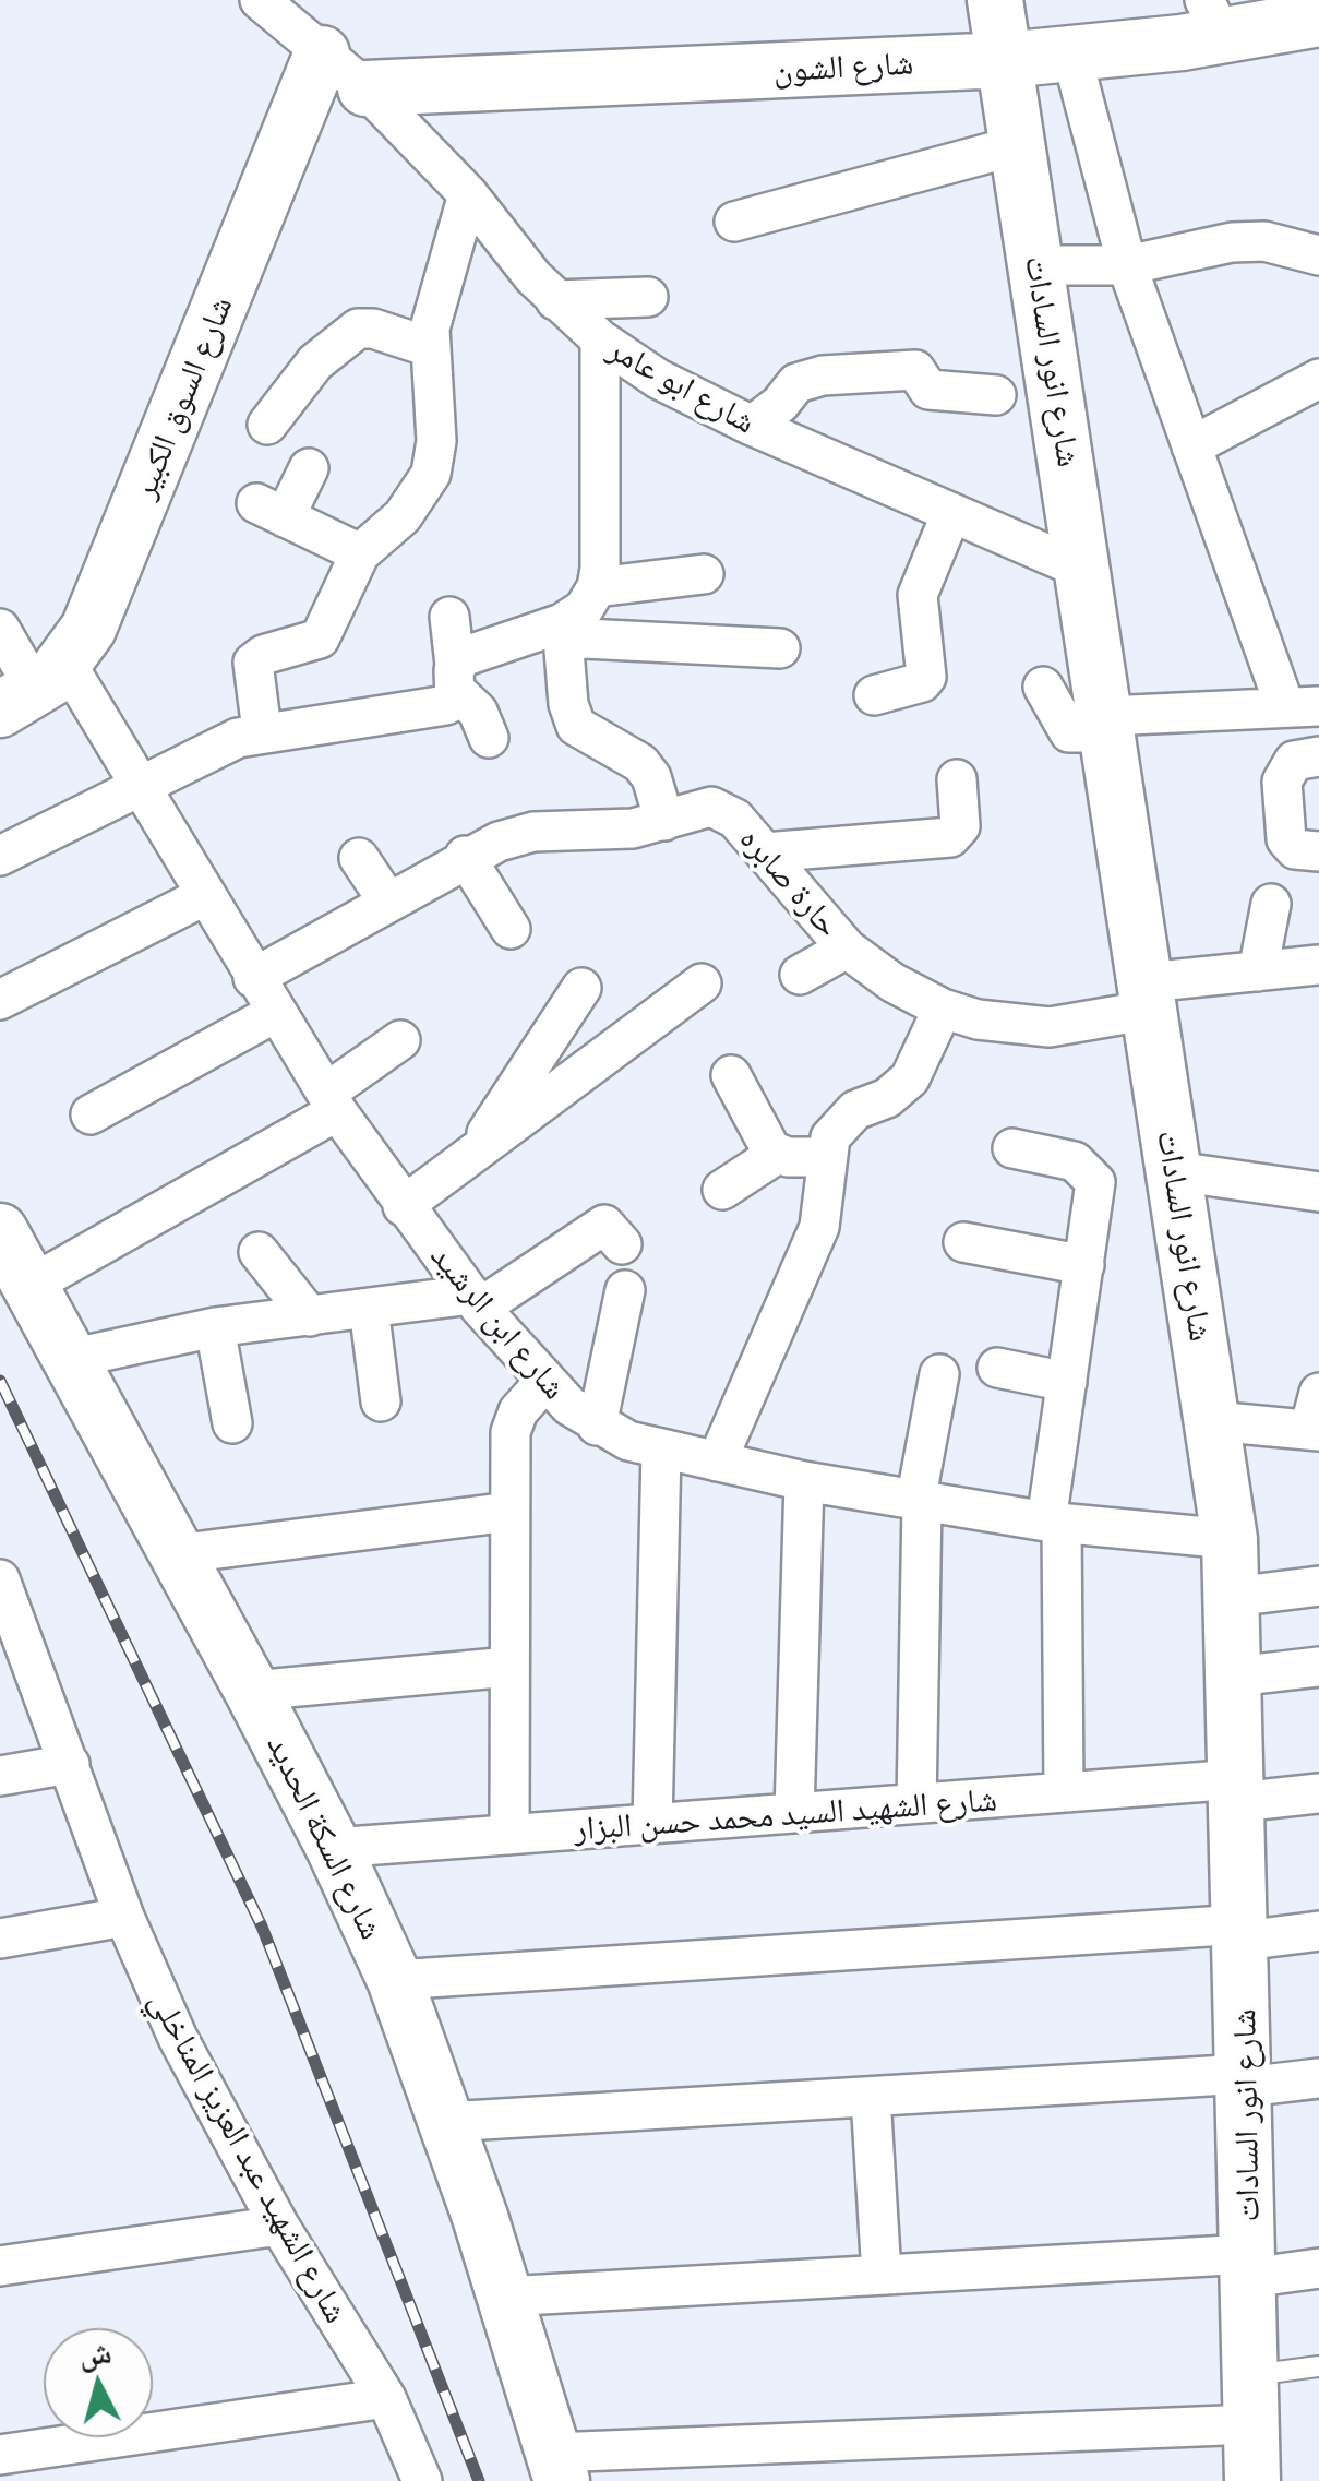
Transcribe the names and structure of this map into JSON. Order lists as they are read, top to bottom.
{
  "streets": {
    "street": [
      "شارع الشون",
      "شارع انور السادات",
      "شارع ابو عامر",
      "شارع السوق الكبير",
      "حارة صابره",
      "شارع ابن الرشيد",
      "شارع الشهيد السيد محمد حسن البزار",
      "شارع السكة الحديد",
      "شارع الشهيد عبد العزيز المناخلي"
    ]
  },
  "crossings": [
    ["شارع الشون", "شارع انور السادات"],
    ["شارع الشون", "شارع ابو عامر"],
    ["شارع انور السادات", "شارع ابو عامر"],
    ["شارع انور السادات", "حارة صابره"],
    ["شارع انور السادات", "شارع ابن الرشيد"],
    ["شارع انور السادات", "شارع الشهيد السيد محمد حسن البزار"],
    ["شارع ابو عامر", "شارع السوق الكبير"],
    ["شارع السوق الكبير", "شارع ابن الرشيد"],
    ["حارة صابره", "شارع ابن الرشيد"],
    ["شارع الشهيد السيد محمد حسن البزار", "شارع السكة الحديد"]
  ],
  "north": "top"
}
